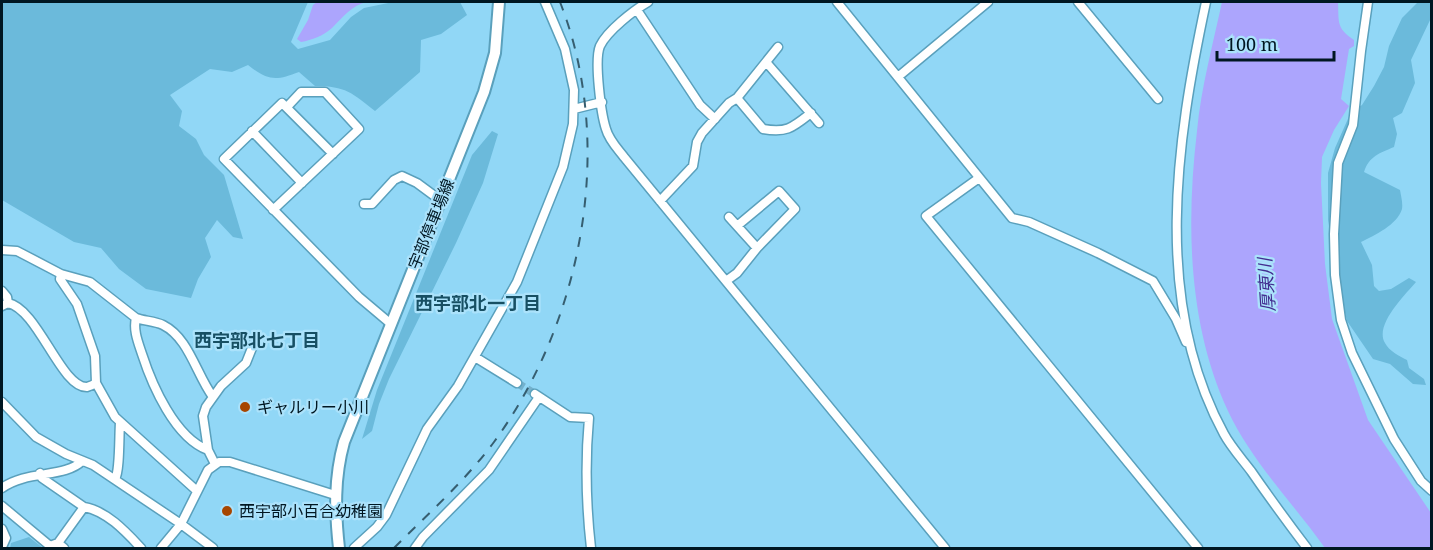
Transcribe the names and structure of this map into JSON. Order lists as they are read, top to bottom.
{
  "streets": {
    "main road": ["宇部停車場線"]
  },
  "districts": ["西宇部北一丁目", "西宇部北七丁目"],
  "water": ["厚東川"],
  "places": ["ギャルリー小川", "西宇部小百合幼稚園"],
  "scale_bar": "100 m"
}
